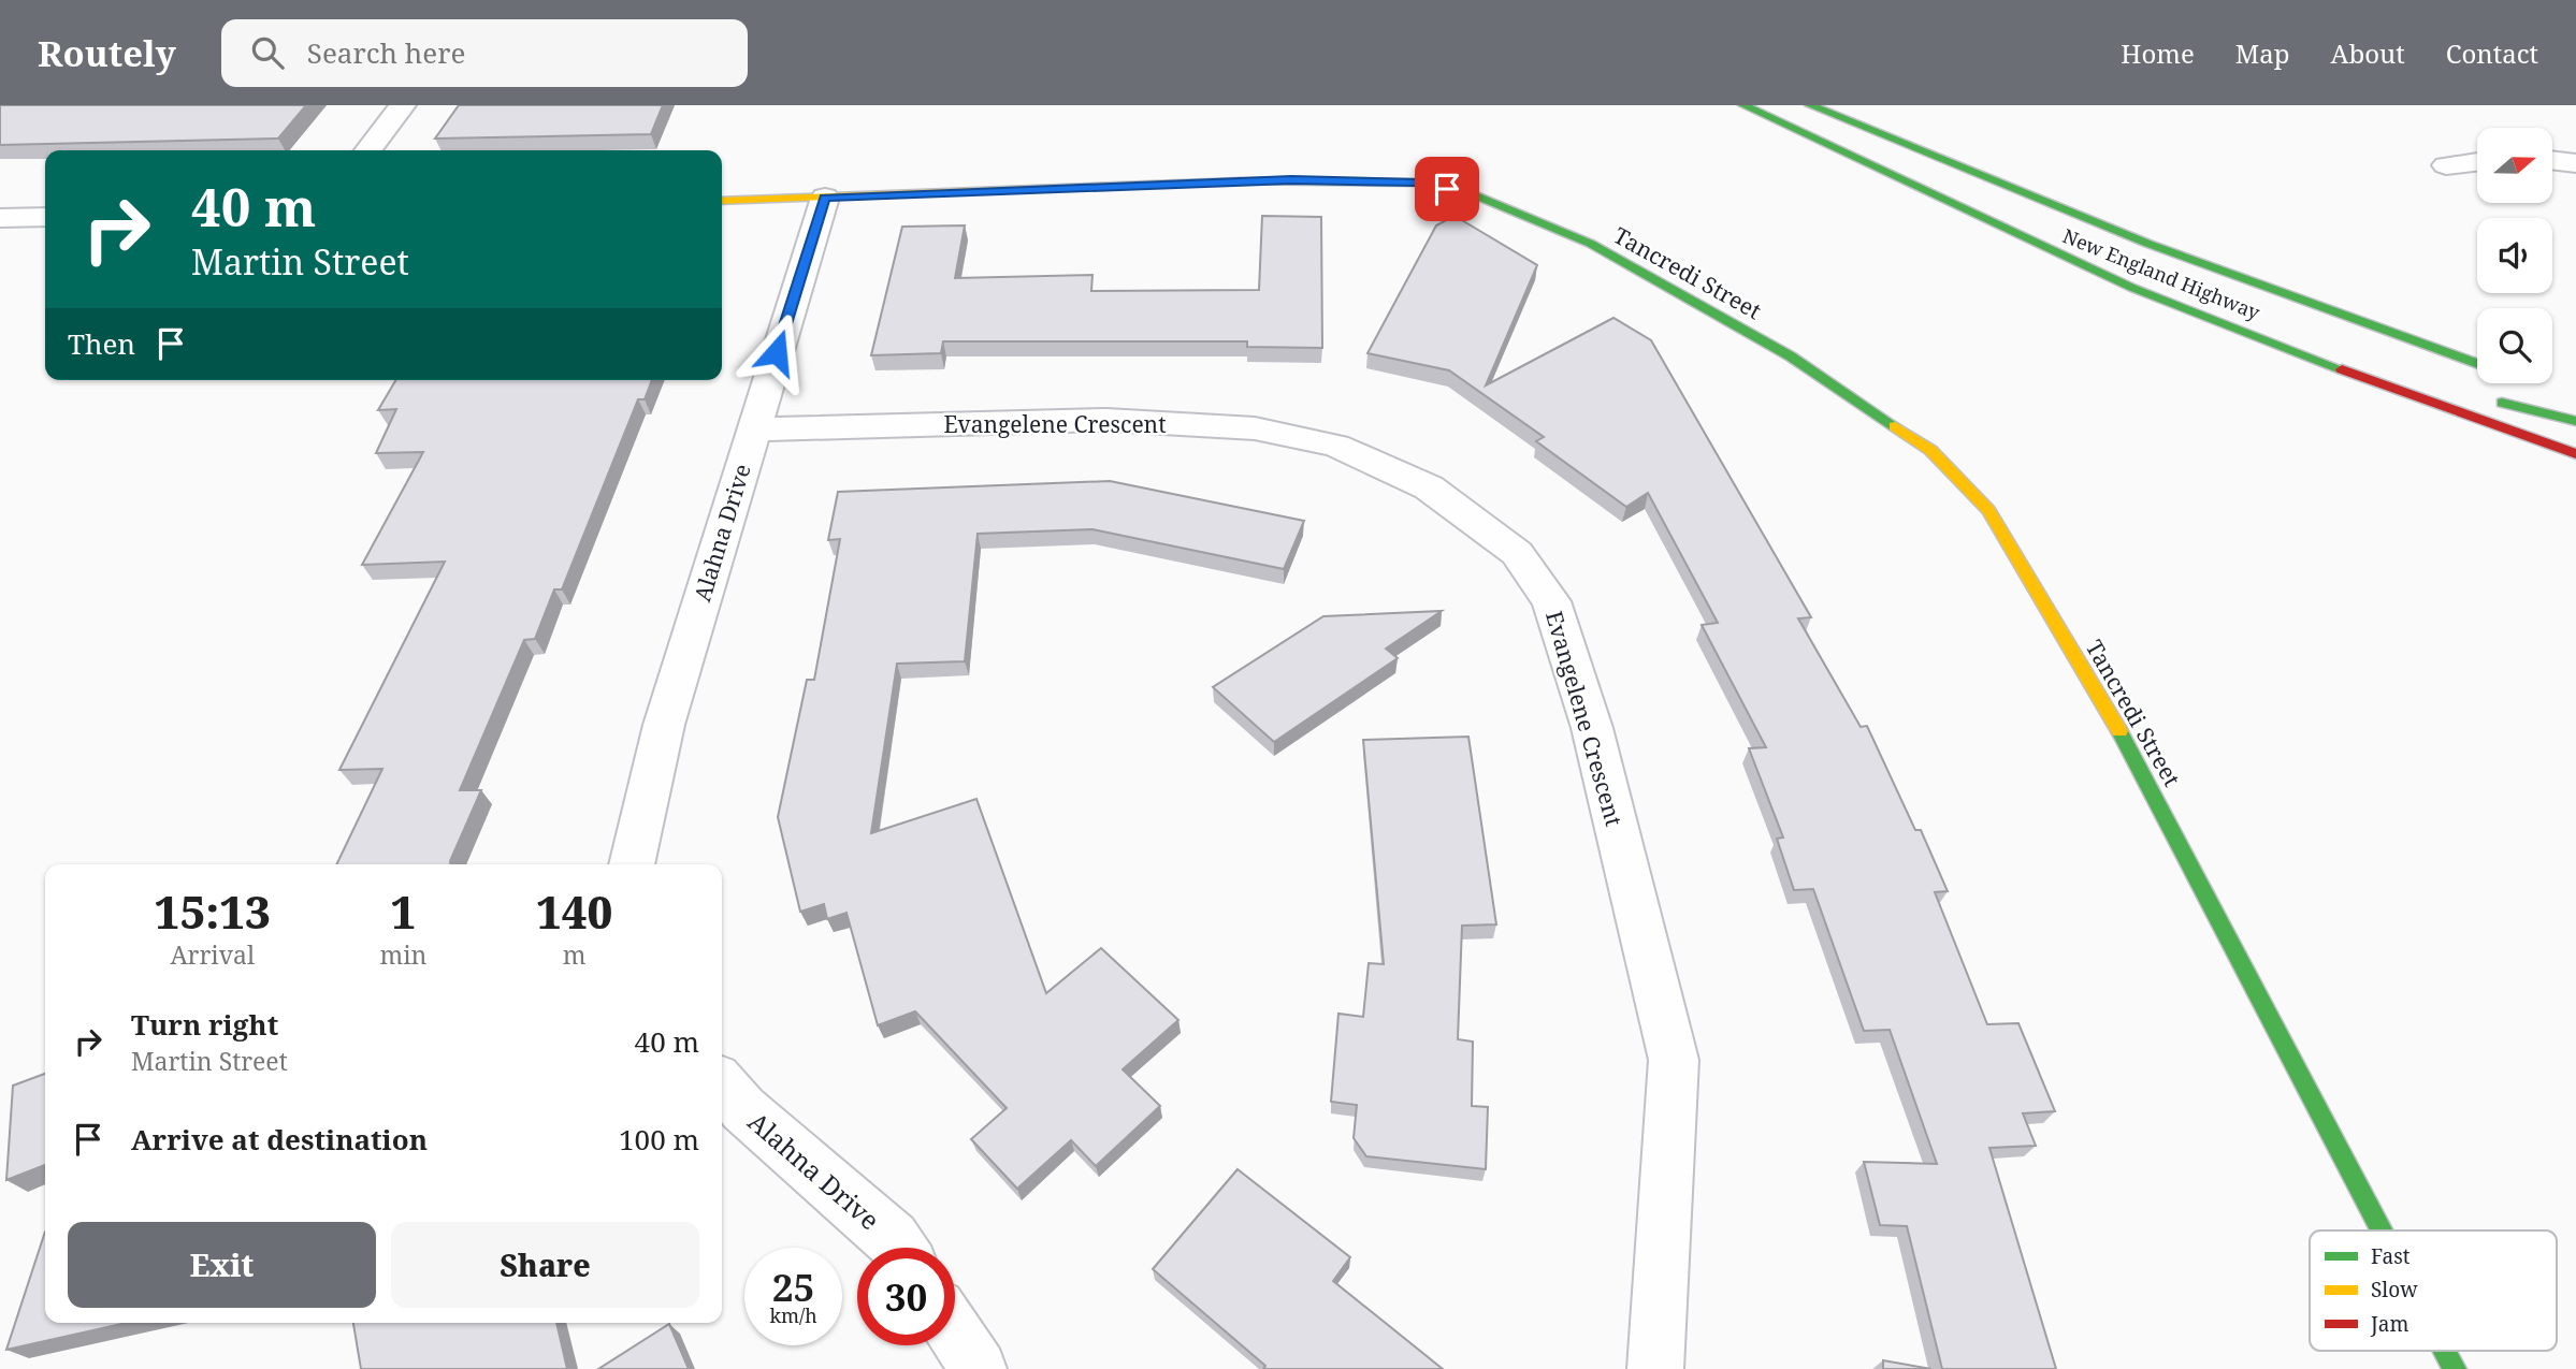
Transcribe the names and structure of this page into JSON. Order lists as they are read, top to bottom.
{
  "streets": {
    "main road": ["Tancredi Street", "New England Highway"],
    "street": ["Evangelene Crescent", "Alahna Drive"]
  },
  "crossings": [
    ["Tancredi Street", "Alahna Drive"],
    ["Evangelene Crescent", "Alahna Drive"]
  ],
  "legend": ["Fast", "Slow", "Jam"],
  "north": "right",
  "page": {
    "header": "Routely",
    "search": "Search here",
    "nav": [
      "Home",
      "Map",
      "About",
      "Contact"
    ],
    "turn": ["40 m", "Martin Street"],
    "then": "Then",
    "eta": [
      "15:13",
      "Arrival",
      "1",
      "min",
      "140",
      "m"
    ],
    "list": [
      {
        "name": "Turn right",
        "note": "Martin Street",
        "value": "40 m"
      },
      {
        "name": "Arrive at destination",
        "value": "100 m"
      }
    ],
    "buttons": ["Exit", "Share"],
    "speed": "25 km/h",
    "limit": "30"
  }
}
